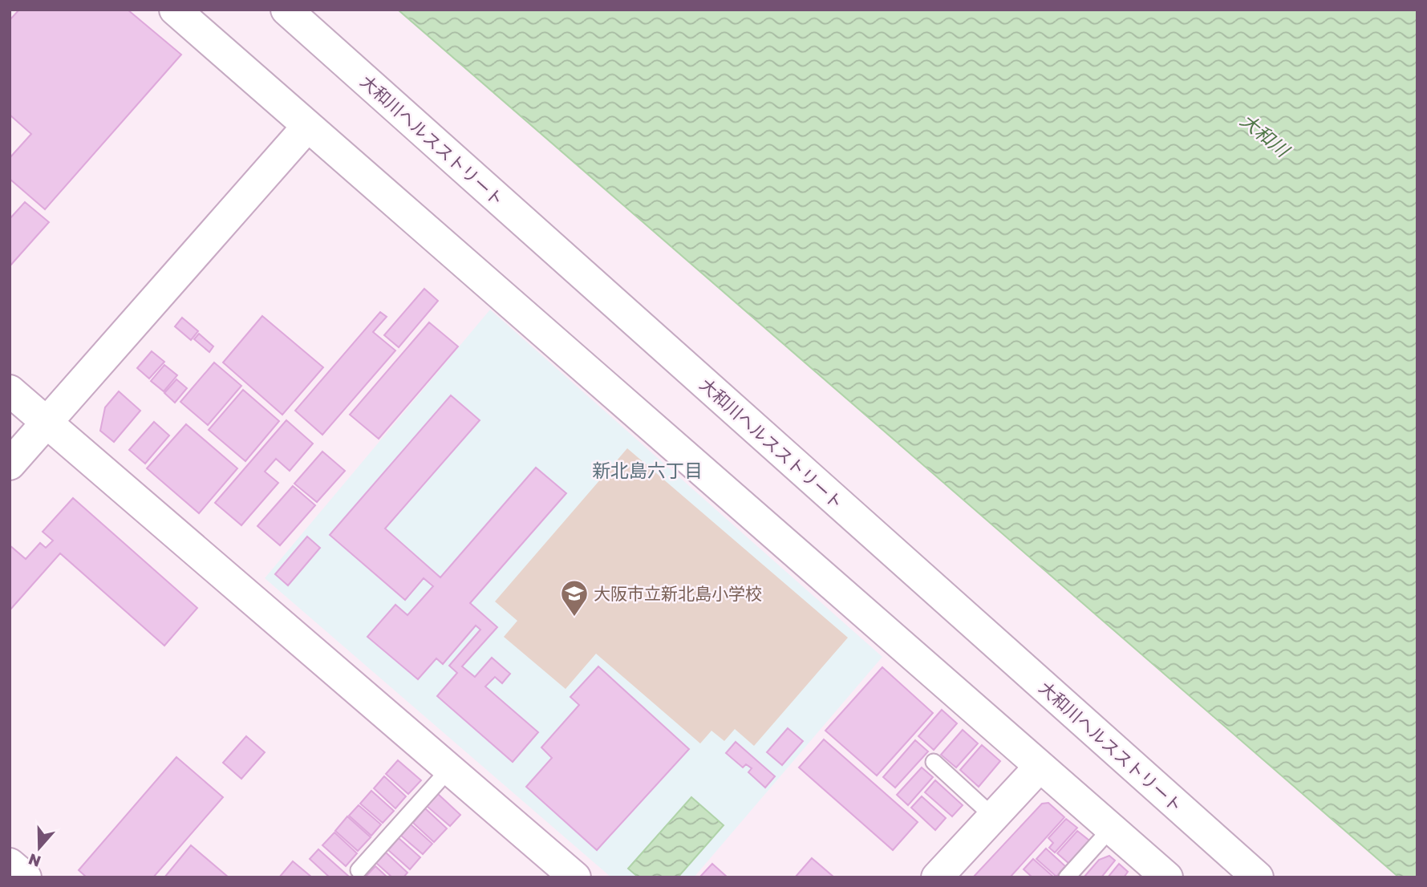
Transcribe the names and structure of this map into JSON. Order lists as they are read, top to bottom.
{
  "streets": {
    "street": ["大和川ヘルスストリート"]
  },
  "districts": ["新北島六丁目"],
  "water": ["大和川"],
  "places": {
    "school or university": ["大阪市立新北島小学校"]
  },
  "north": "bottom"
}
